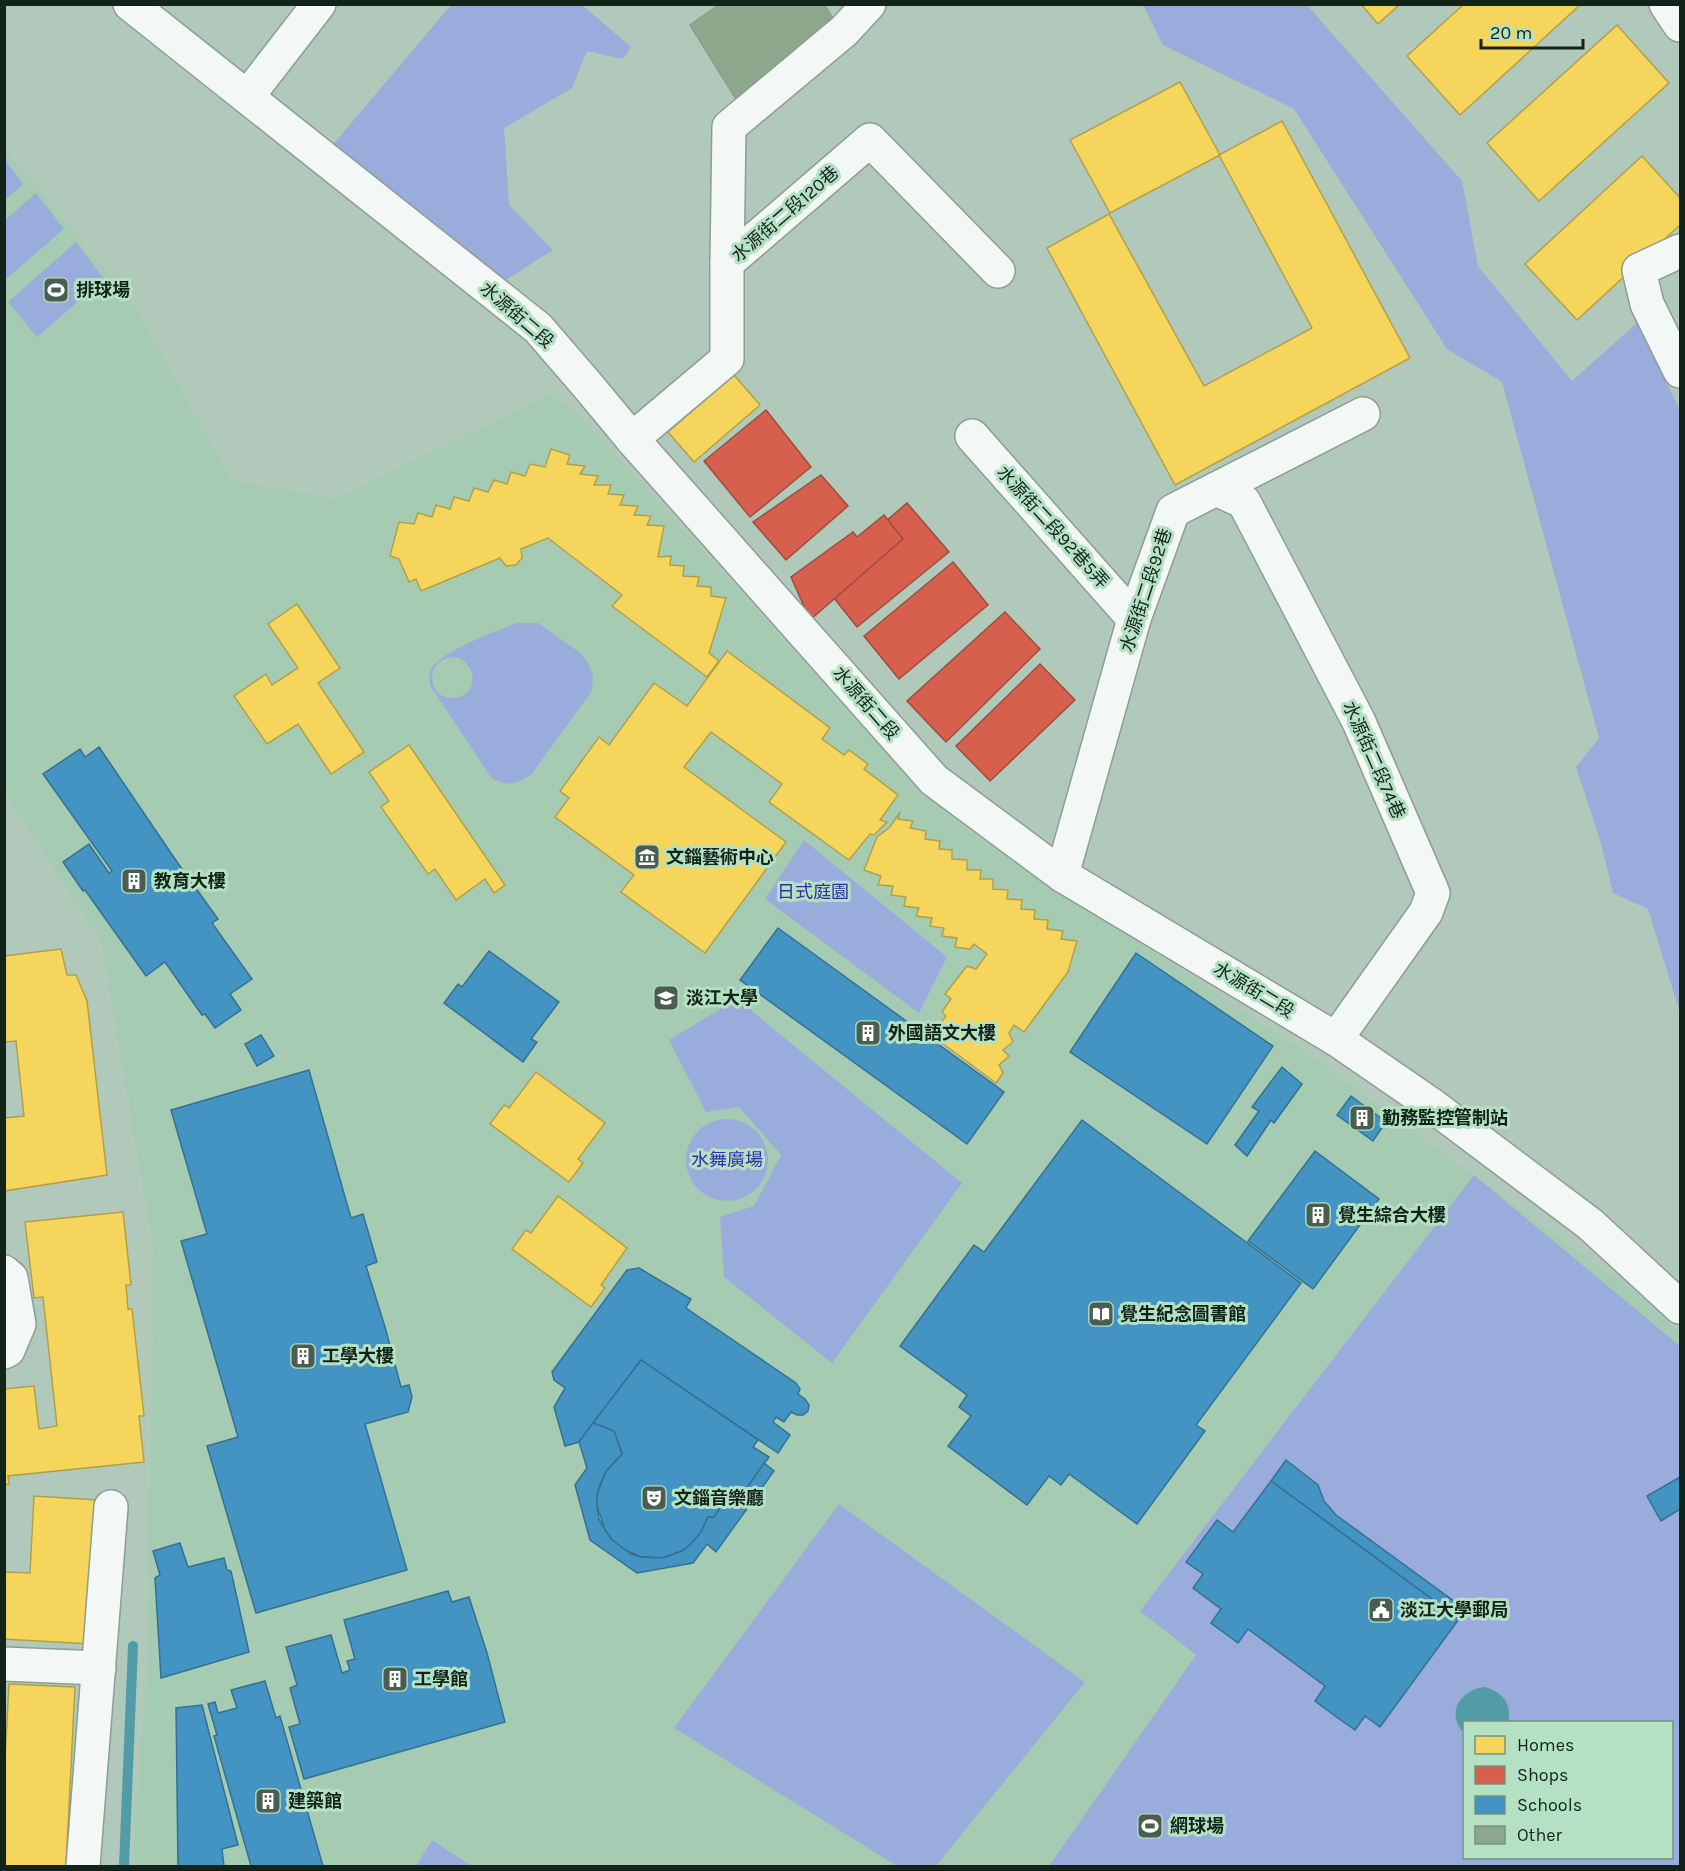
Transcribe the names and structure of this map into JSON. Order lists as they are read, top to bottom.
{
  "streets": {
    "street": [
      "水源街二段120巷",
      "水源街二段",
      "水源街二段92巷5弄",
      "水源街二段92巷",
      "水源街二段74巷"
    ]
  },
  "crossings": [
    ["水源街二段120巷", "水源街二段"],
    ["水源街二段", "水源街二段92巷"],
    ["水源街二段", "水源街二段74巷"],
    ["水源街二段92巷5弄", "水源街二段92巷"],
    ["水源街二段92巷", "水源街二段74巷"]
  ],
  "parks": ["日式庭園", "水舞廣場"],
  "places": {
    "sports": ["排球場", "網球場"],
    "museum": ["文錙藝術中心"],
    "building": [
      "教育大樓",
      "外國語文大樓",
      "勤務監控管制站",
      "覺生綜合大樓",
      "工學大樓",
      "工學館",
      "建築館"
    ],
    "school or university": ["淡江大學"],
    "library": ["覺生紀念圖書館"],
    "theatre": ["文錙音樂廳"],
    "public building": ["淡江大學郵局"]
  },
  "legend": [
    "Homes",
    "Shops",
    "Schools",
    "Other"
  ],
  "scale_bar": "20 m"
}
